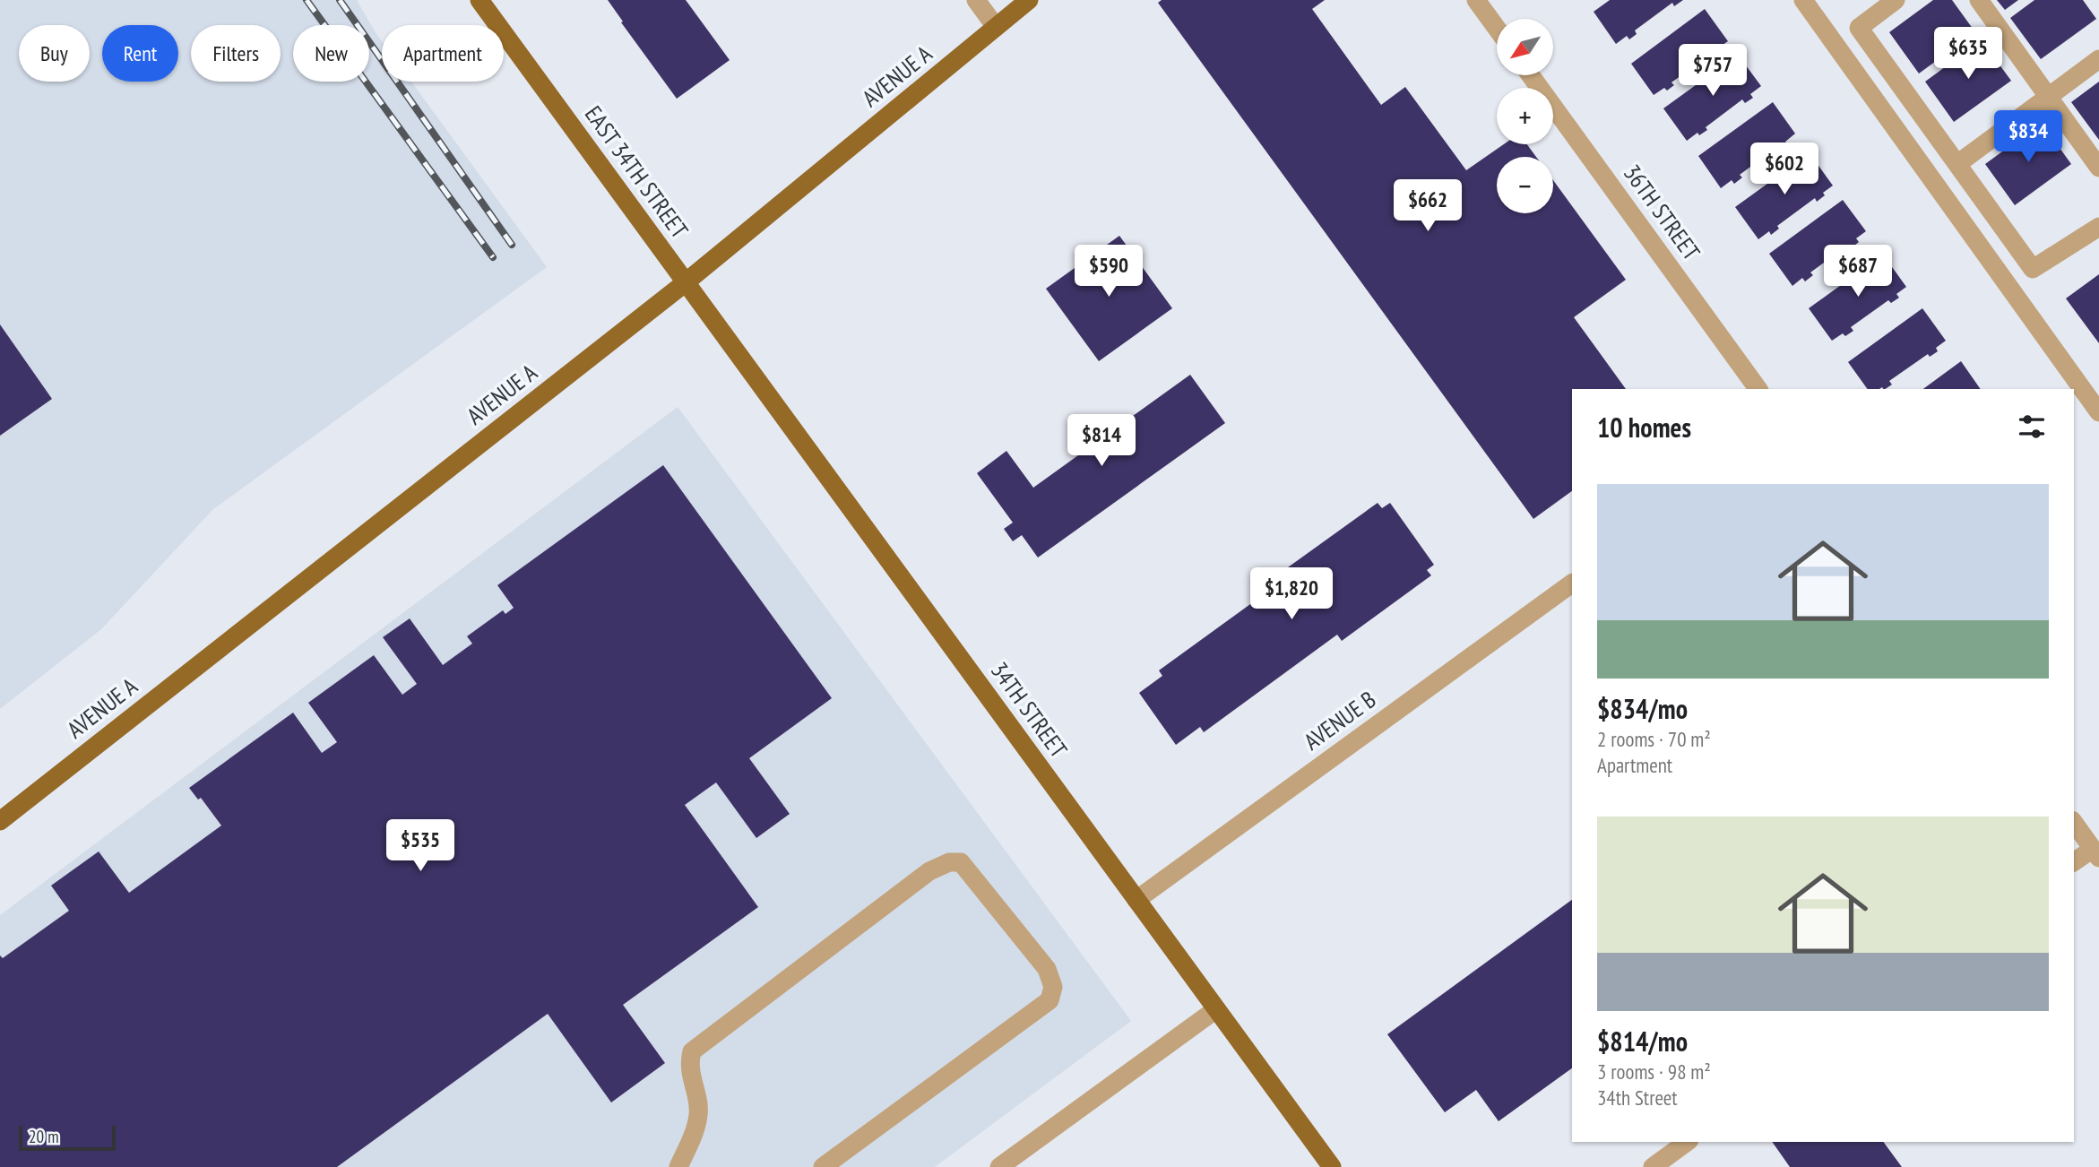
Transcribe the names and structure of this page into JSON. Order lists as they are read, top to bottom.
{
  "streets": {
    "main road": ["AVENUE A", "EAST 34TH STREET", "34TH STREET"],
    "street": ["36TH STREET", "AVENUE B"]
  },
  "crossings": [
    ["AVENUE A", "EAST 34TH STREET"],
    ["AVENUE A", "34TH STREET"],
    ["EAST 34TH STREET", "34TH STREET"],
    ["34TH STREET", "AVENUE B"]
  ],
  "scale_bar": "20 m",
  "north": "bottom left",
  "page": {
    "map_buttons": ["+", "−"],
    "chip": [
      "Buy",
      "Rent",
      "Filters",
      "New",
      "Apartment"
    ],
    "price": [
      "$635",
      "$757",
      "$834",
      "$602",
      "$662",
      "$590",
      "$687",
      "$814",
      "$1,820",
      "$535"
    ],
    "heading": "10 homes",
    "list": [
      {
        "name": "$834/mo",
        "note": "2 rooms · 70 m² · Apartment"
      },
      {
        "name": "$814/mo",
        "note": "3 rooms · 98 m² · 34th Street"
      }
    ],
    "scale": "20 m"
  }
}
